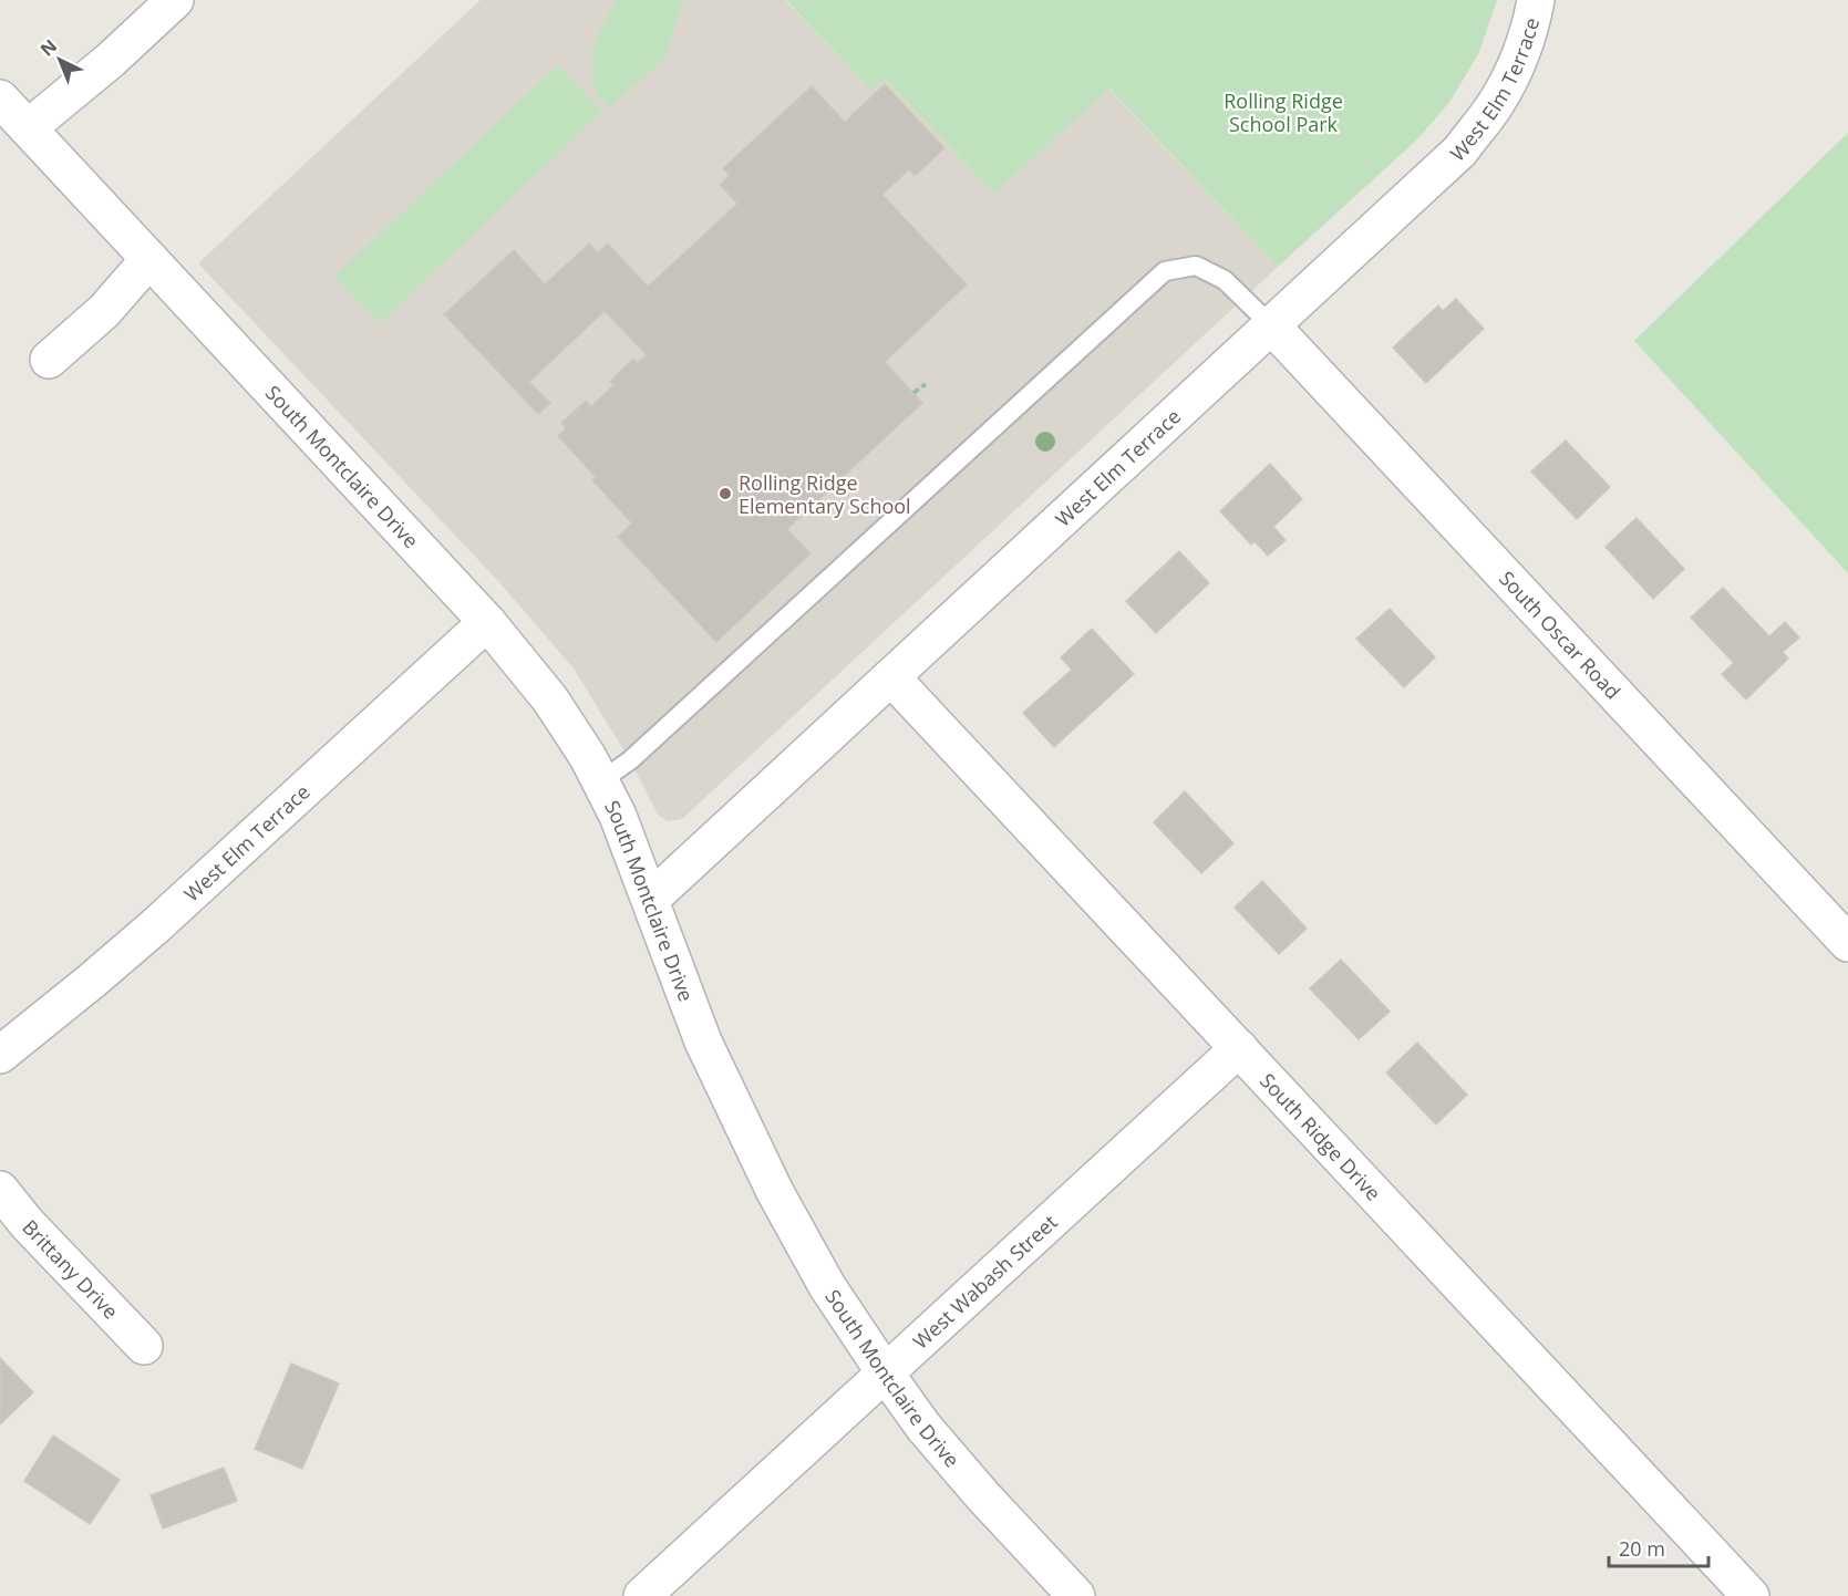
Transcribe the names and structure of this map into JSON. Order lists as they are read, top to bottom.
{
  "streets": {
    "street": [
      "West Elm Terrace",
      "South Montclaire Drive",
      "South Oscar Road",
      "South Ridge Drive",
      "Brittany Drive",
      "West Wabash Street"
    ]
  },
  "crossings": [
    ["West Elm Terrace", "South Montclaire Drive"],
    ["West Elm Terrace", "South Oscar Road"],
    ["West Elm Terrace", "South Ridge Drive"],
    ["South Montclaire Drive", "West Wabash Street"],
    ["South Ridge Drive", "West Wabash Street"]
  ],
  "parks": ["Rolling Ridge School Park"],
  "places": ["Rolling Ridge Elementary School"],
  "scale_bar": "20 m",
  "north": "top left"
}
